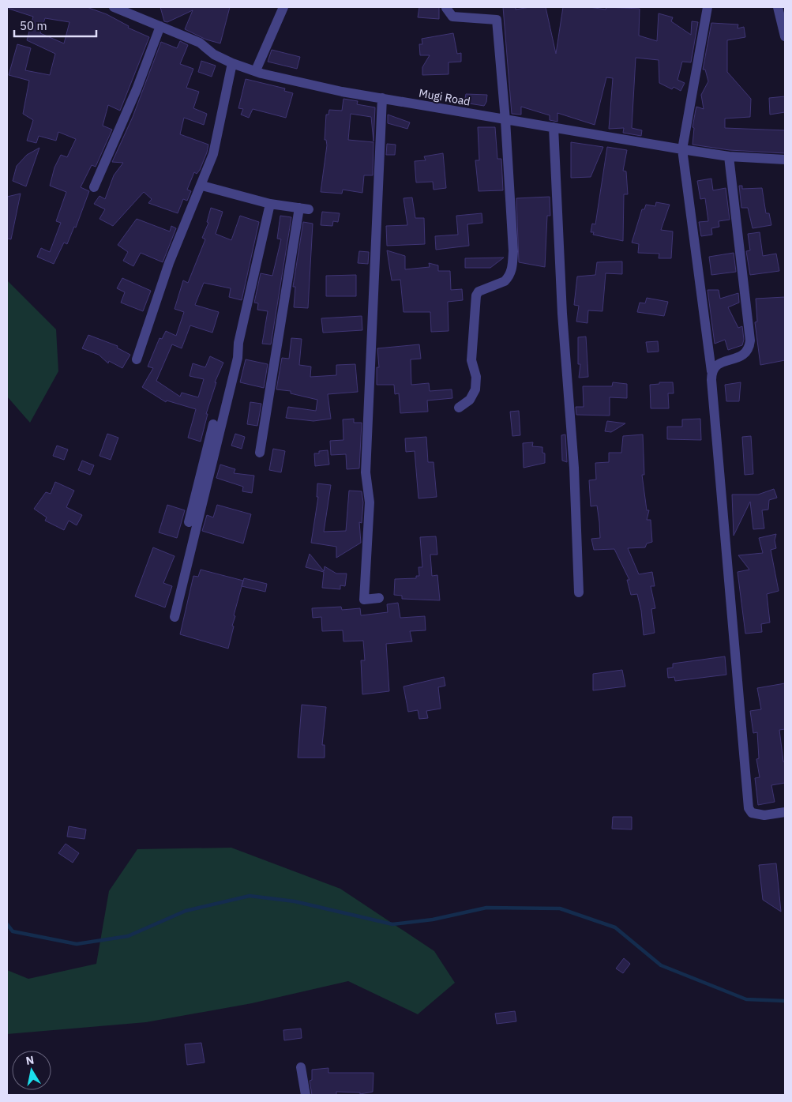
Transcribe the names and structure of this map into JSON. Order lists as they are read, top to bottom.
{
  "streets": {
    "street": ["Mugi Road"]
  },
  "scale_bar": "50 m",
  "north": "top"
}
